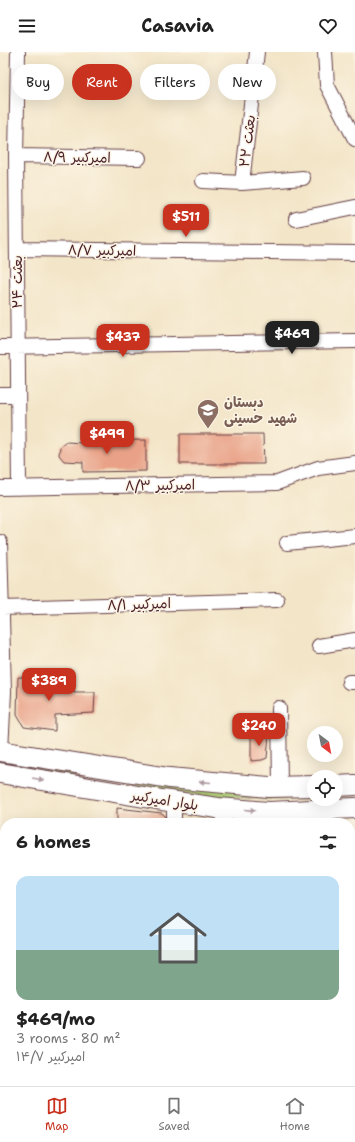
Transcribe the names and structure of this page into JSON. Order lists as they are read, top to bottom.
{
  "streets": {
    "main road": ["بلوار امیرکبیر"],
    "street": [
      "بعثت ۲۲",
      "امیرکبیر ۸/۹",
      "امیرکبیر ۸/۷",
      "بعثت ۲۴",
      "امیرکبیر ۸/۳",
      "امیرکبیر ۸/۱"
    ]
  },
  "crossings": [
    ["امیرکبیر ۸/۹", "بعثت ۲۴"],
    ["امیرکبیر ۸/۷", "بعثت ۲۴"],
    ["بعثت ۲۴", "امیرکبیر ۸/۳"]
  ],
  "places": {
    "school or university": ["دبستان شهید حسینی"]
  },
  "north": "bottom right",
  "page": {
    "header": "Casavia",
    "chip": [
      "Buy",
      "Rent",
      "Filters",
      "New"
    ],
    "price": [
      "$511",
      "$469",
      "$437",
      "$499",
      "$389",
      "$240"
    ],
    "heading": "6 homes",
    "list": [
      {
        "name": "$469/mo",
        "note": "3 rooms · 80 m² · امیرکبیر ۱۴/۷"
      }
    ],
    "tabs": ["Map", "Saved", "Home"]
  }
}
